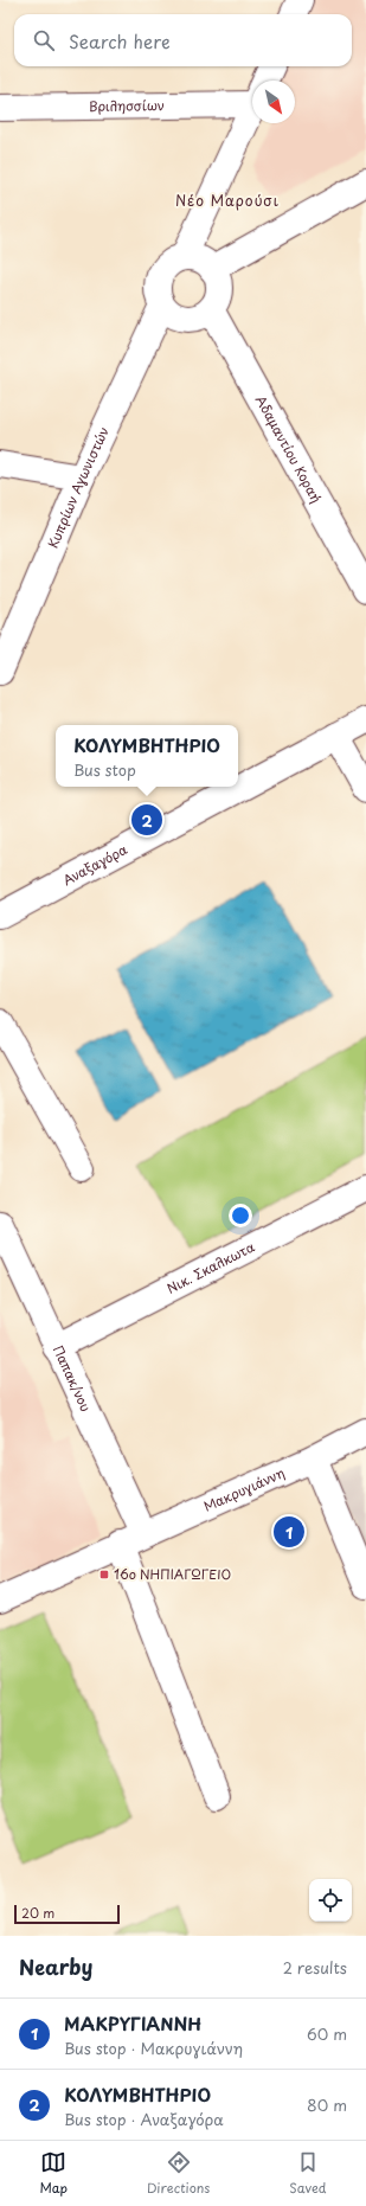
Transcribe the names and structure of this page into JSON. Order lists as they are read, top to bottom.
{
  "streets": {
    "street": [
      "Βριλησσίων",
      "Αδαμαντίου Κοραή",
      "Κυπρίων Αγωνιστών",
      "Αναξαγόρα",
      "Νικ. Σκαλκωτα",
      "Παπακ/νου",
      "Μακρυγιάννη"
    ]
  },
  "crossings": [
    ["Αδαμαντίου Κοραή", "Κυπρίων Αγωνιστών"],
    ["Νικ. Σκαλκωτα", "Παπακ/νου"],
    ["Παπακ/νου", "Μακρυγιάννη"]
  ],
  "districts": ["Νέο Μαρούσι"],
  "places": {
    "transit": ["16ο ΝΗΠΙΑΓΩΓΕΙΟ"]
  },
  "scale_bar": "20 m",
  "north": "bottom right",
  "page": {
    "search": "Search here",
    "popup": ["ΚΟΛΥΜΒΗΤΗΡΙΟ", "Bus stop"],
    "pins": ["2", "1"],
    "scale": "20 m",
    "heading": ["Nearby", "2 results"],
    "list": [
      {
        "mark": "1",
        "name": "ΜΑΚΡΥΓΙΑΝΝΗ",
        "note": "Bus stop · Μακρυγιάννη",
        "value": "60 m"
      },
      {
        "mark": "2",
        "name": "ΚΟΛΥΜΒΗΤΗΡΙΟ",
        "note": "Bus stop · Αναξαγόρα",
        "value": "80 m"
      }
    ],
    "nav": ["Map", "Directions", "Saved"]
  }
}
